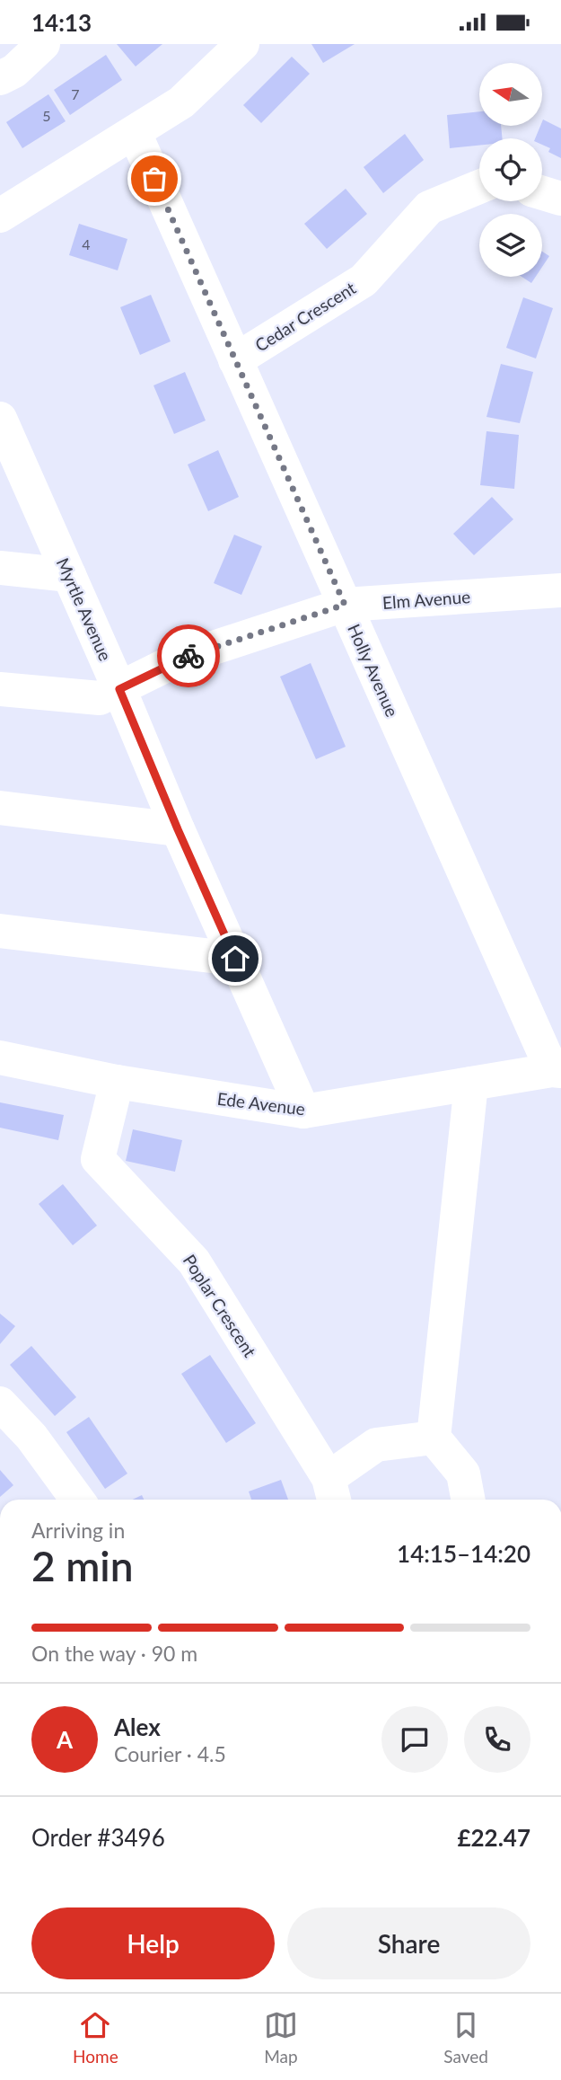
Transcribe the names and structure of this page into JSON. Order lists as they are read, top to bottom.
{
  "streets": {
    "street": [
      "Cedar Crescent",
      "Elm Avenue",
      "Myrtle Avenue",
      "Holly Avenue",
      "Ede Avenue",
      "Poplar Crescent"
    ]
  },
  "crossings": [
    ["Cedar Crescent", "Holly Avenue"],
    ["Elm Avenue", "Myrtle Avenue"],
    ["Elm Avenue", "Holly Avenue"],
    ["Myrtle Avenue", "Ede Avenue"],
    ["Holly Avenue", "Ede Avenue"],
    ["Ede Avenue", "Poplar Crescent"]
  ],
  "house_numbers": ["7", "5", "4"],
  "north": "left",
  "page": {
    "status": "14:13",
    "heading": ["2 min", "Arriving in", "14:15–14:20"],
    "panel": [
      "Alex",
      "Courier · 4.5",
      "Order #3496",
      "£22.47"
    ],
    "bar": "On the way · 90 m",
    "round": "A",
    "buttons": ["Help", "Share"],
    "tabs": ["Home", "Map", "Saved"]
  }
}
